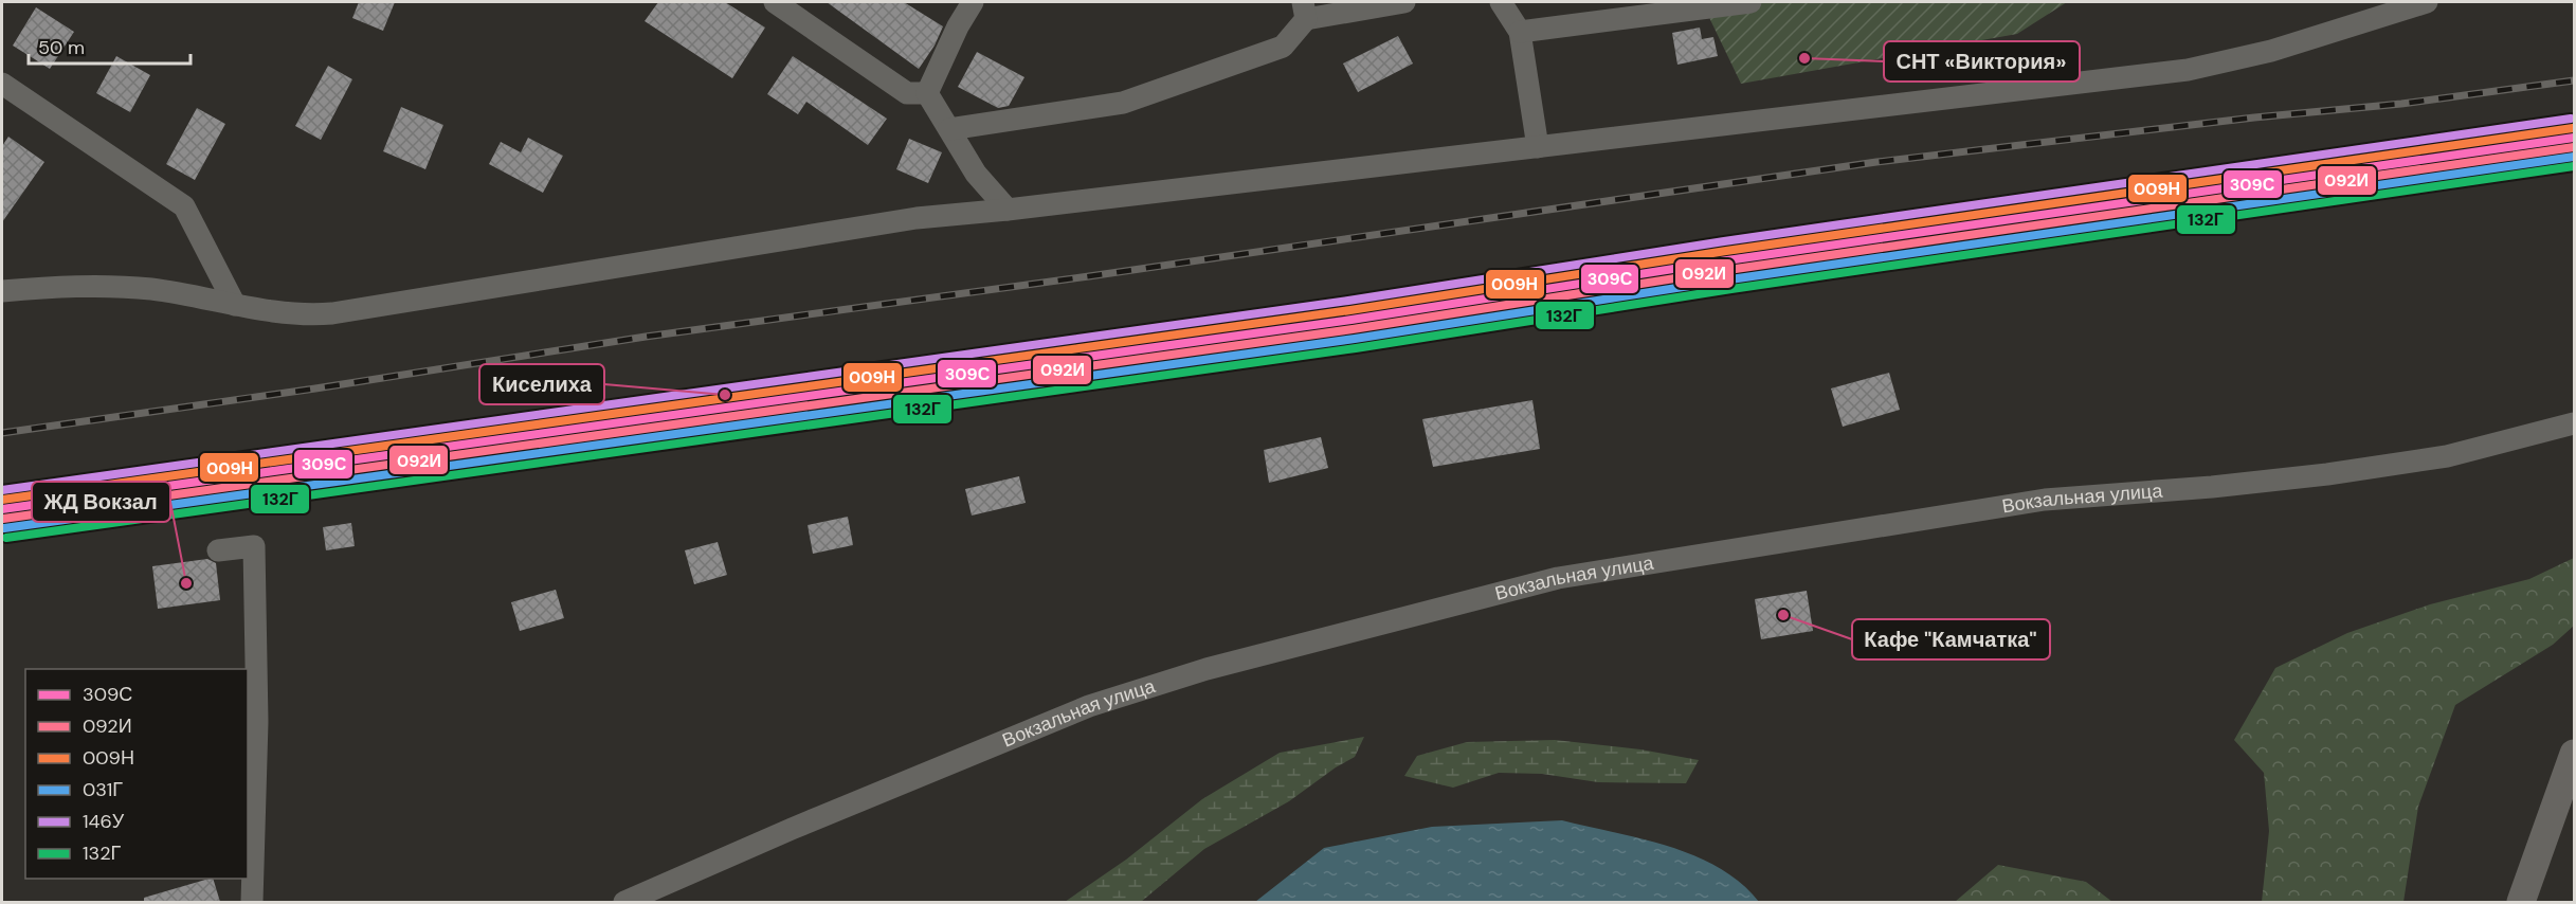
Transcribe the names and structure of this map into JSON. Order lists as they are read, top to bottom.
{
  "streets": {
    "street": ["Вокзальная улица"]
  },
  "places": [
    "СНТ «Виктория»",
    "Киселиха",
    "ЖД Вокзал",
    "Кафе \"Камчатка\""
  ],
  "lines": [
    "transit line 146У",
    "transit line 009Н",
    "transit line 309С",
    "transit line 092И",
    "transit line 031Г",
    "transit line 132Г"
  ],
  "legend": [
    "309С",
    "092И",
    "009Н",
    "031Г",
    "146У",
    "132Г"
  ],
  "scale_bar": "50 m"
}
